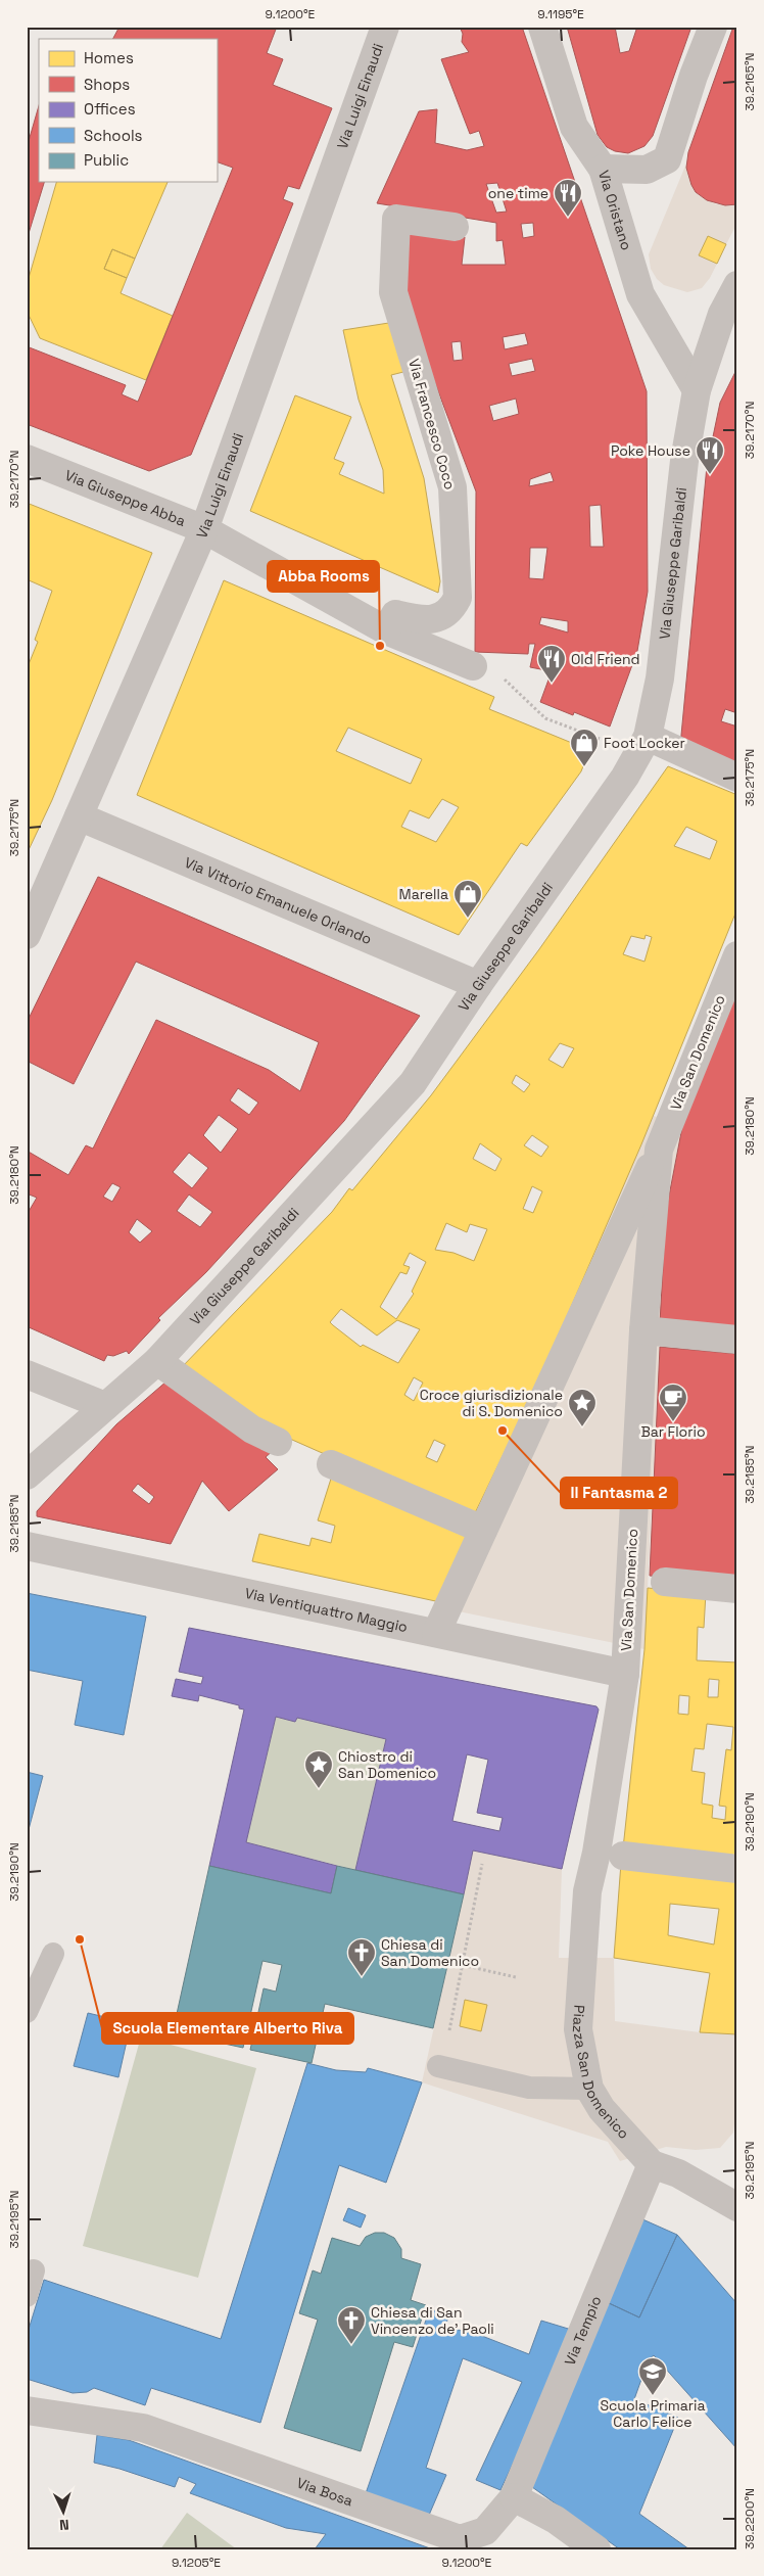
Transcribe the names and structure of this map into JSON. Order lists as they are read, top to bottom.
{
  "streets": {
    "street": [
      "Via Luigi Einaudi",
      "Via Oristano",
      "Via Francesco Coco",
      "Via Giuseppe Abba",
      "Via Giuseppe Garibaldi",
      "Via Vittorio Emanuele Orlando",
      "Via San Domenico",
      "Via Ventiquattro Maggio",
      "Piazza San Domenico",
      "Via Tempio",
      "Via Bosa"
    ]
  },
  "crossings": [
    ["Via Luigi Einaudi", "Via Giuseppe Abba"],
    ["Via Luigi Einaudi", "Via Vittorio Emanuele Orlando"],
    ["Via Oristano", "Via Giuseppe Garibaldi"],
    ["Via Francesco Coco", "Via Giuseppe Abba"],
    ["Via Giuseppe Garibaldi", "Via Vittorio Emanuele Orlando"],
    ["Via San Domenico", "Via Ventiquattro Maggio"],
    ["Via San Domenico", "Piazza San Domenico"],
    ["Piazza San Domenico", "Via Tempio"],
    ["Via Tempio", "Via Bosa"]
  ],
  "places": {
    "restaurant": ["one time", "Poke House", "Old Friend"],
    "other": ["Abba Rooms", "Il Fantasma 2", "Scuola Elementare Alberto Riva"],
    "shop": ["Foot Locker", "Marella"],
    "cafe": ["Bar Florio"],
    "place": ["Croce giurisdizionale di S. Domenico", "Chiostro di San Domenico"],
    "church": ["Chiesa di San Domenico", "Chiesa di San Vincenzo de' Paoli"],
    "school or university": ["Scuola Primaria Carlo Felice"]
  },
  "legend": [
    "Homes",
    "Shops",
    "Offices",
    "Schools",
    "Public"
  ],
  "north": "bottom",
  "coordinates": [
    "9.1200°E",
    "9.1195°E",
    "39.2165°N",
    "39.2170°N",
    "39.2175°N",
    "39.2180°N",
    "39.2185°N",
    "39.2190°N",
    "39.2195°N",
    "39.2200°N",
    "9.1205°E"
  ]
}
